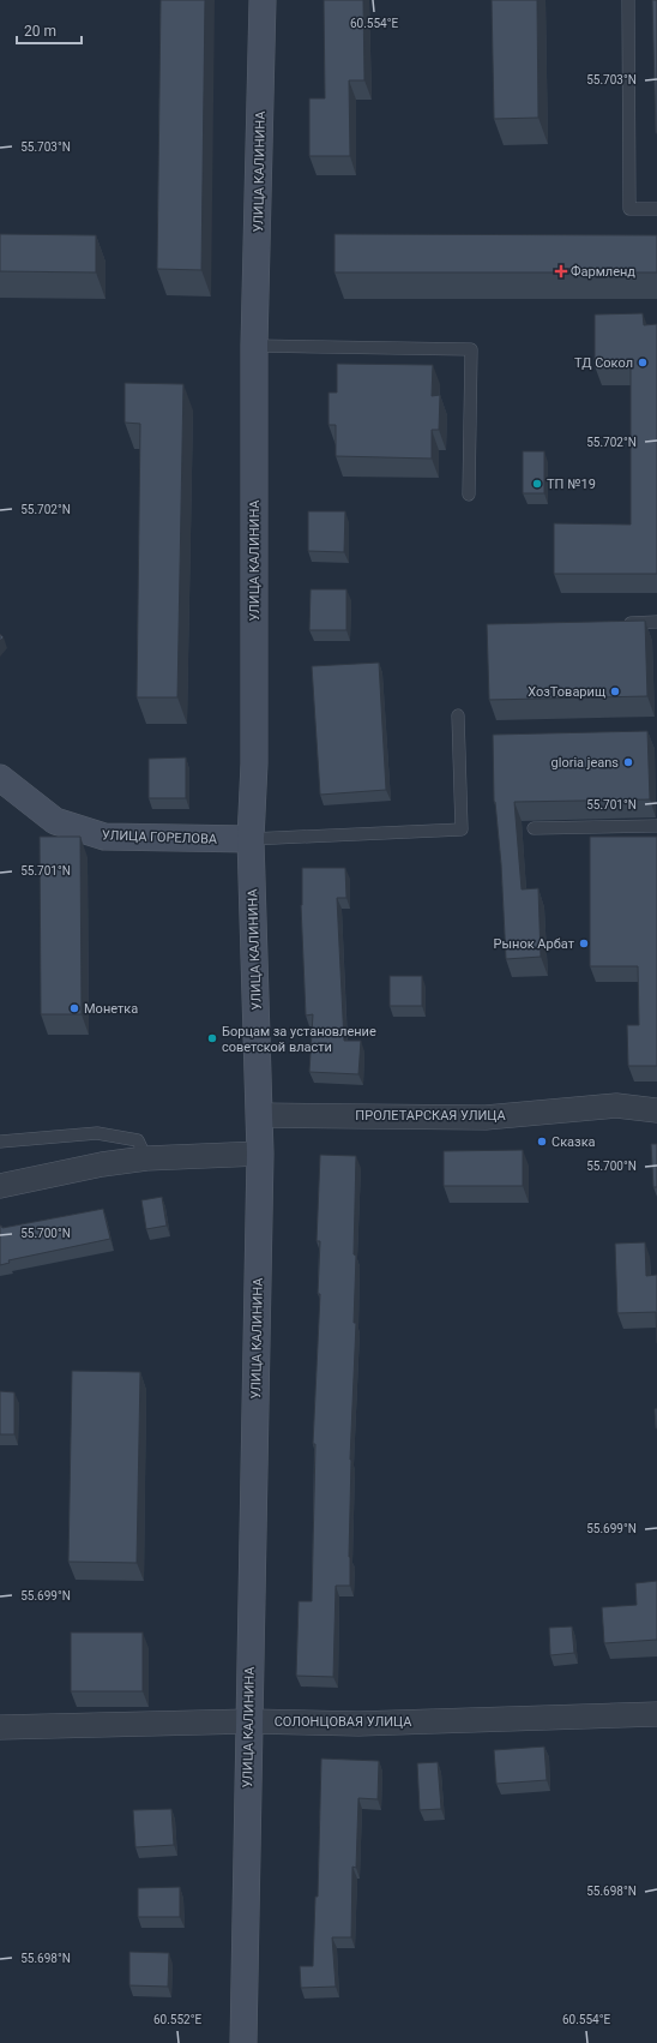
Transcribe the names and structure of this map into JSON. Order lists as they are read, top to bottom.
{
  "streets": {
    "street": [
      "УЛИЦА КАЛИНИНА",
      "УЛИЦА ГОРЕЛОВА",
      "ПРОЛЕТАРСКАЯ УЛИЦА",
      "СОЛОНЦОВАЯ УЛИЦА"
    ]
  },
  "crossings": [
    ["УЛИЦА КАЛИНИНА", "УЛИЦА ГОРЕЛОВА"],
    ["УЛИЦА КАЛИНИНА", "ПРОЛЕТАРСКАЯ УЛИЦА"],
    ["УЛИЦА КАЛИНИНА", "СОЛОНЦОВАЯ УЛИЦА"]
  ],
  "places": {
    "health": ["Фармленд"],
    "other": [
      "ТД Сокол",
      "ТП №19",
      "ХозТоварищ",
      "gloria jeans",
      "Рынок Арбат",
      "Монетка",
      "Борцам за установление советской власти",
      "Сказка"
    ]
  },
  "scale_bar": "20 m",
  "coordinates": [
    "60.554°E",
    "55.703°N",
    "55.702°N",
    "55.701°N",
    "55.700°N",
    "55.699°N",
    "55.698°N",
    "60.552°E"
  ]
}
